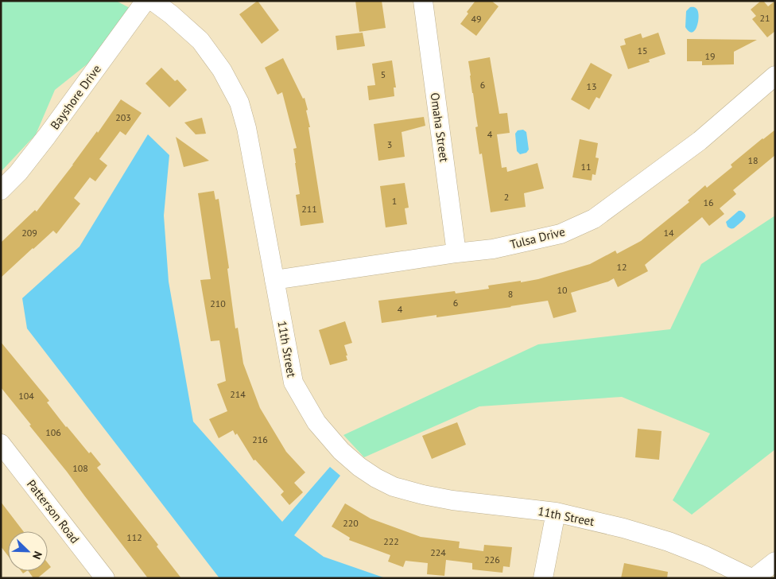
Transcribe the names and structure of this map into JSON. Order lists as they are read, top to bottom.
{
  "streets": {
    "street": [
      "Bayshore Drive",
      "Omaha Street",
      "Tulsa Drive",
      "11th Street",
      "Patterson Road"
    ]
  },
  "crossings": [
    ["Omaha Street", "Tulsa Drive"],
    ["Tulsa Drive", "11th Street"]
  ],
  "house_numbers": [
    "21",
    "49",
    "15",
    "19",
    "5",
    "6",
    "13",
    "203",
    "4",
    "3",
    "18",
    "11",
    "2",
    "1",
    "16",
    "211",
    "209",
    "14",
    "12",
    "10",
    "8",
    "6",
    "210",
    "4",
    "214",
    "104",
    "106",
    "216",
    "108",
    "220",
    "112",
    "222",
    "224",
    "226"
  ],
  "north": "bottom right"
}
